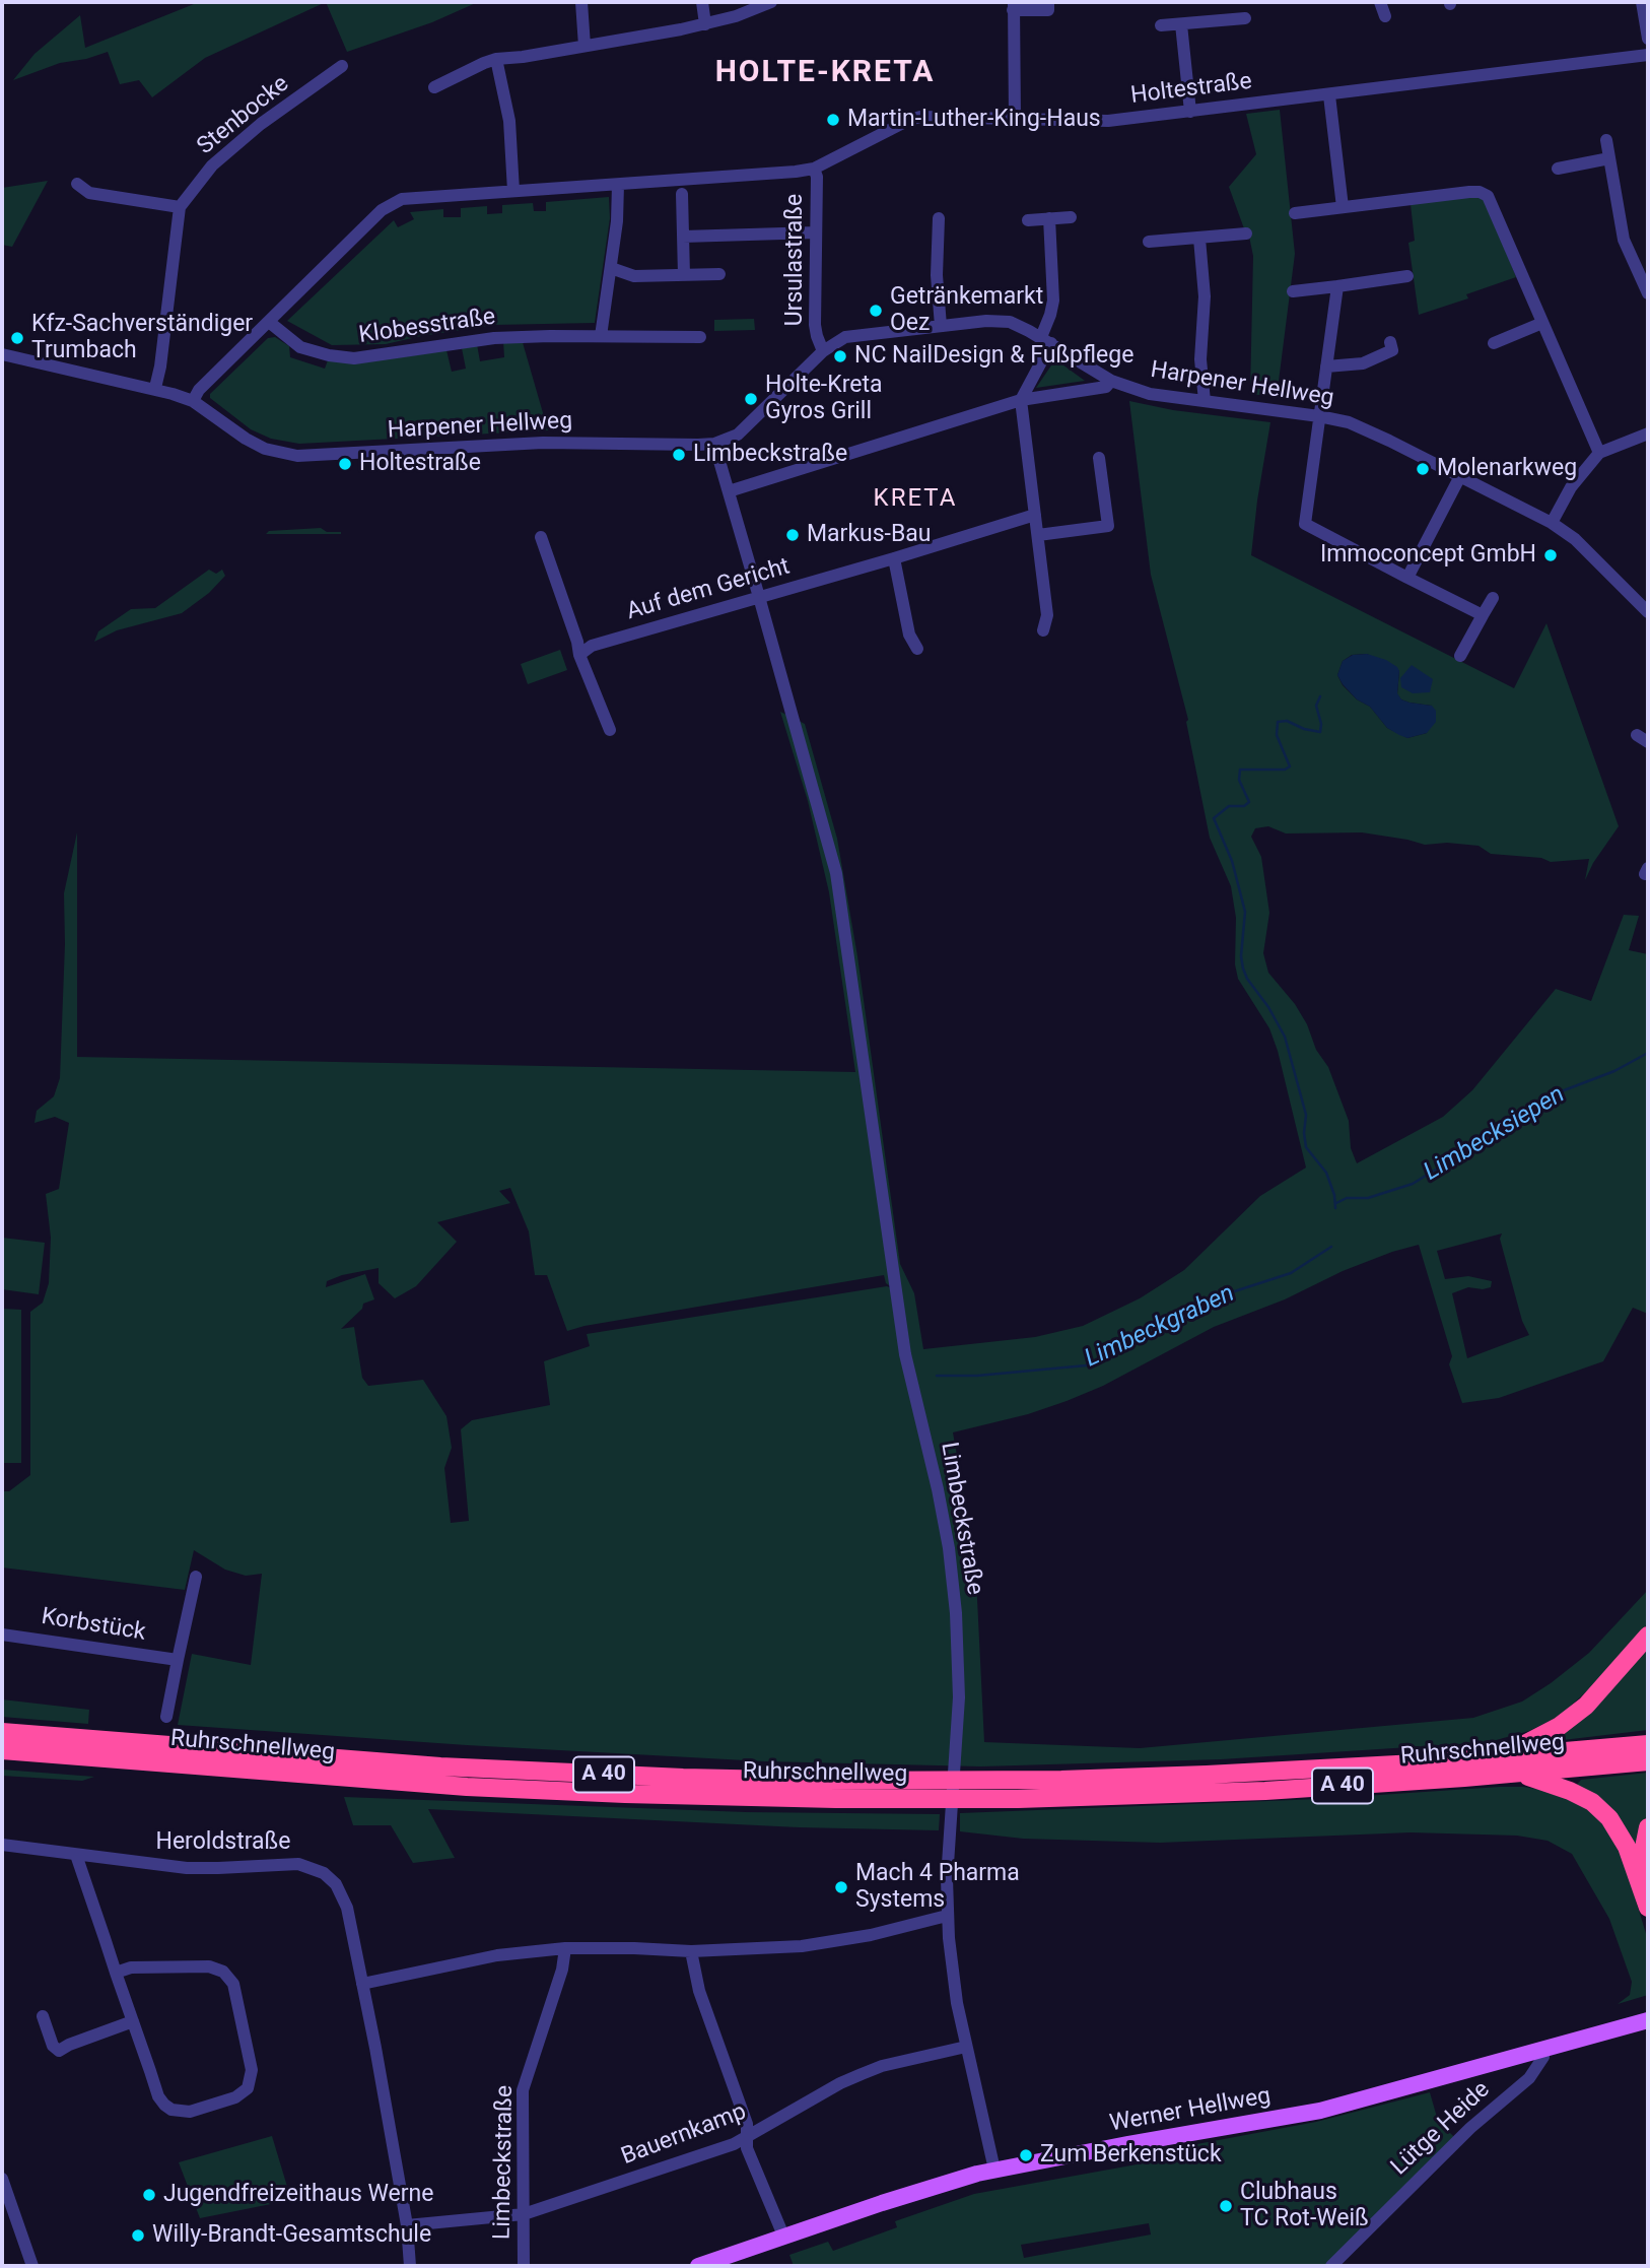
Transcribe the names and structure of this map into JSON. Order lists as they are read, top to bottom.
{
  "streets": {
    "highway": ["Ruhrschnellweg", "A 40"],
    "main road": ["Werner Hellweg"],
    "street": [
      "Holtestraße",
      "Stenbocke",
      "Ursulastraße",
      "Klobesstraße",
      "Harpener Hellweg",
      "Auf dem Gericht",
      "Limbeckstraße",
      "Korbstück",
      "Heroldstraße",
      "Lütge Heide",
      "Bauernkamp"
    ]
  },
  "crossings": [
    ["Holtestraße", "Ursulastraße"],
    ["Holtestraße", "Klobesstraße"],
    ["Holtestraße", "Harpener Hellweg"],
    ["Ursulastraße", "Harpener Hellweg"],
    ["Harpener Hellweg", "Limbeckstraße"],
    ["Auf dem Gericht", "Limbeckstraße"],
    ["Limbeckstraße", "Bauernkamp"],
    ["Heroldstraße", "Bauernkamp"],
    ["Werner Hellweg", "Lütge Heide"]
  ],
  "districts": ["HOLTE-KRETA", "KRETA"],
  "water": ["Limbecksiepen", "Limbeckgraben"],
  "places": [
    "Martin-Luther-King-Haus",
    "Getränkemarkt Oez",
    "Kfz-Sachverständiger Trumbach",
    "NC NailDesign & Fußpflege",
    "Holte-Kreta Gyros Grill",
    "Limbeckstraße",
    "Holtestraße",
    "Molenarkweg",
    "Markus-Bau",
    "Immoconcept GmbH",
    "Mach 4 Pharma Systems",
    "Zum Berkenstück",
    "Jugendfreizeithaus Werne",
    "Clubhaus TC Rot-Weiß",
    "Willy-Brandt-Gesamtschule"
  ]
}
